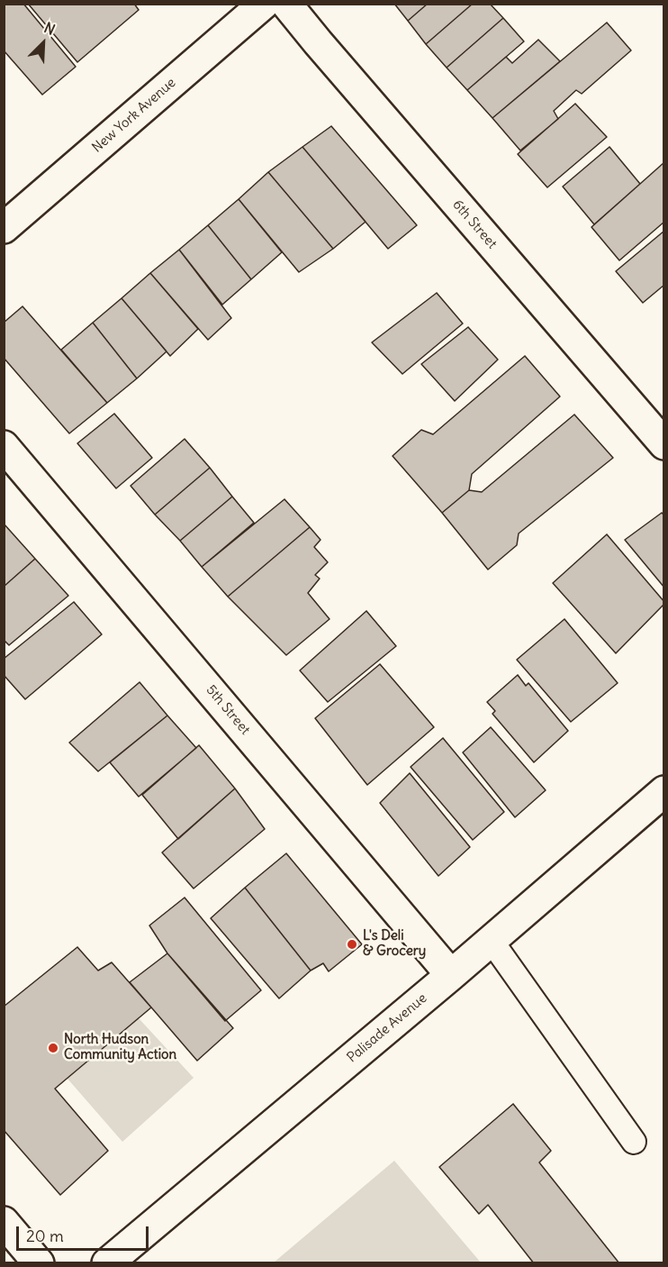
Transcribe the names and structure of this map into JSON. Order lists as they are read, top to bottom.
{
  "streets": {
    "street": [
      "New York Avenue",
      "6th Street",
      "5th Street",
      "Palisade Avenue"
    ]
  },
  "crossings": [
    ["5th Street", "Palisade Avenue"]
  ],
  "places": ["L's Deli & Grocery", "North Hudson Community Action"],
  "scale_bar": "20 m",
  "north": "top right"
}
